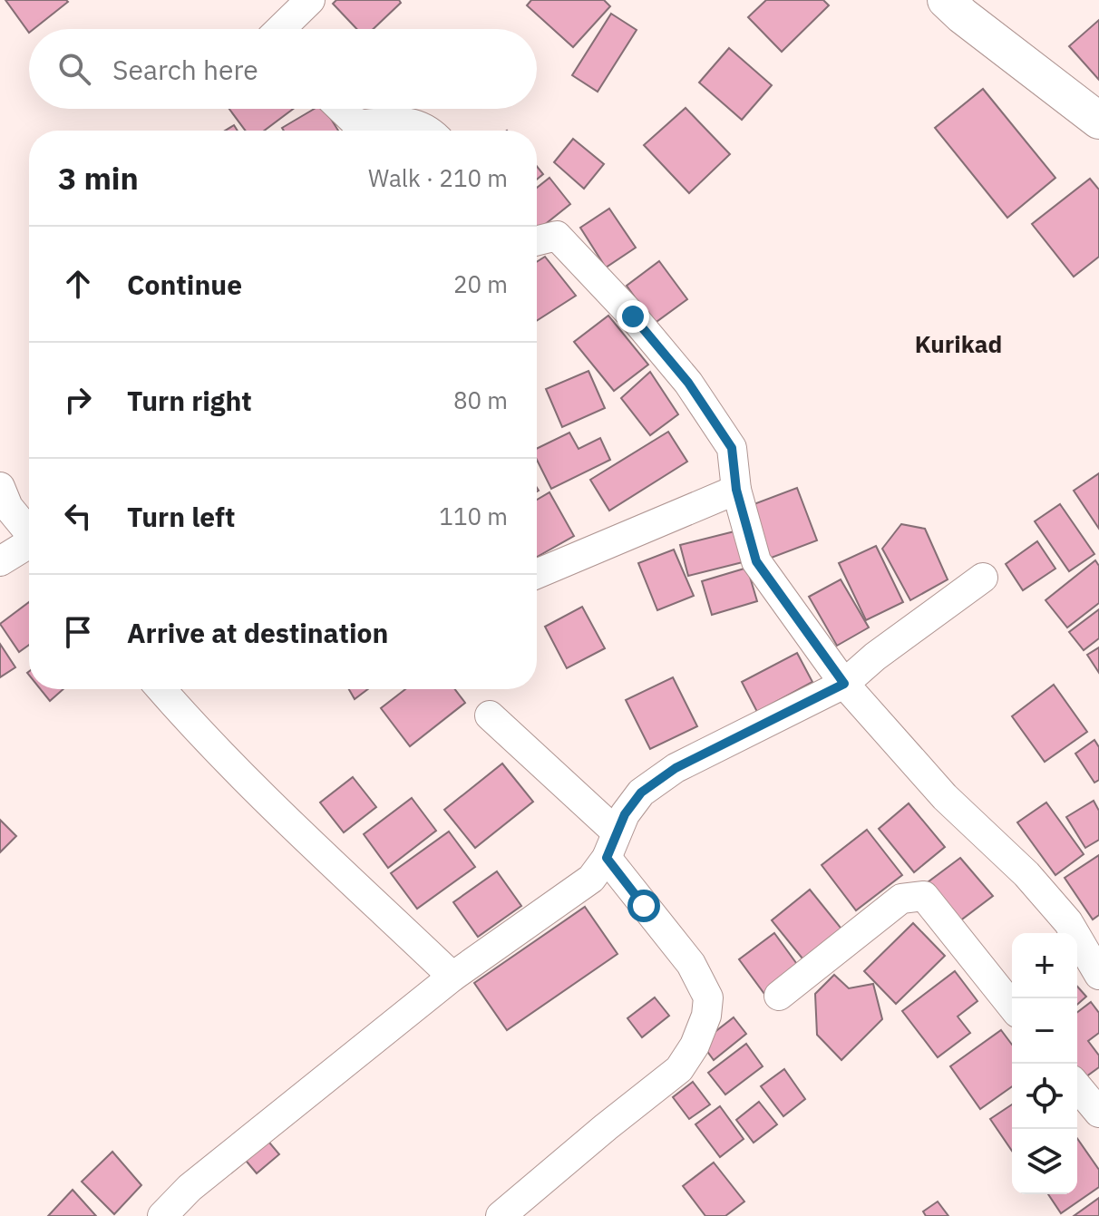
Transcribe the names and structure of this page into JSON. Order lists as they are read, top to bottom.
{
  "districts": ["Kurikad"],
  "page": {
    "search": "Search here",
    "heading": ["3 min", "Walk · 210 m"],
    "list": [
      ["Continue", "20 m"],
      ["Turn right", "80 m"],
      ["Turn left", "110 m"],
      "Arrive at destination"
    ],
    "map_buttons": ["+", "−"]
  }
}
